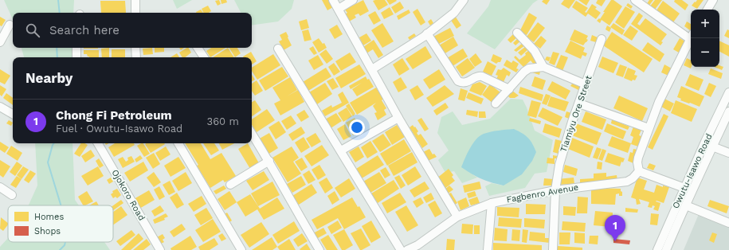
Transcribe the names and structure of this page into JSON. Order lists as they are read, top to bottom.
{
  "streets": {
    "street": [
      "Tiamiyu Ore Street",
      "Owutu-Isawo Road",
      "Fagbenro Avenue",
      "Ojokoro Road"
    ]
  },
  "crossings": [
    ["Tiamiyu Ore Street", "Fagbenro Avenue"]
  ],
  "legend": ["Homes", "Shops"],
  "page": {
    "map_buttons": ["+", "−"],
    "search": "Search here",
    "heading": "Nearby",
    "list": [
      {
        "mark": "1",
        "name": "Chong Fi Petroleum",
        "note": "Fuel · Owutu-Isawo Road",
        "value": "360 m"
      }
    ],
    "pins": "1"
  }
}
